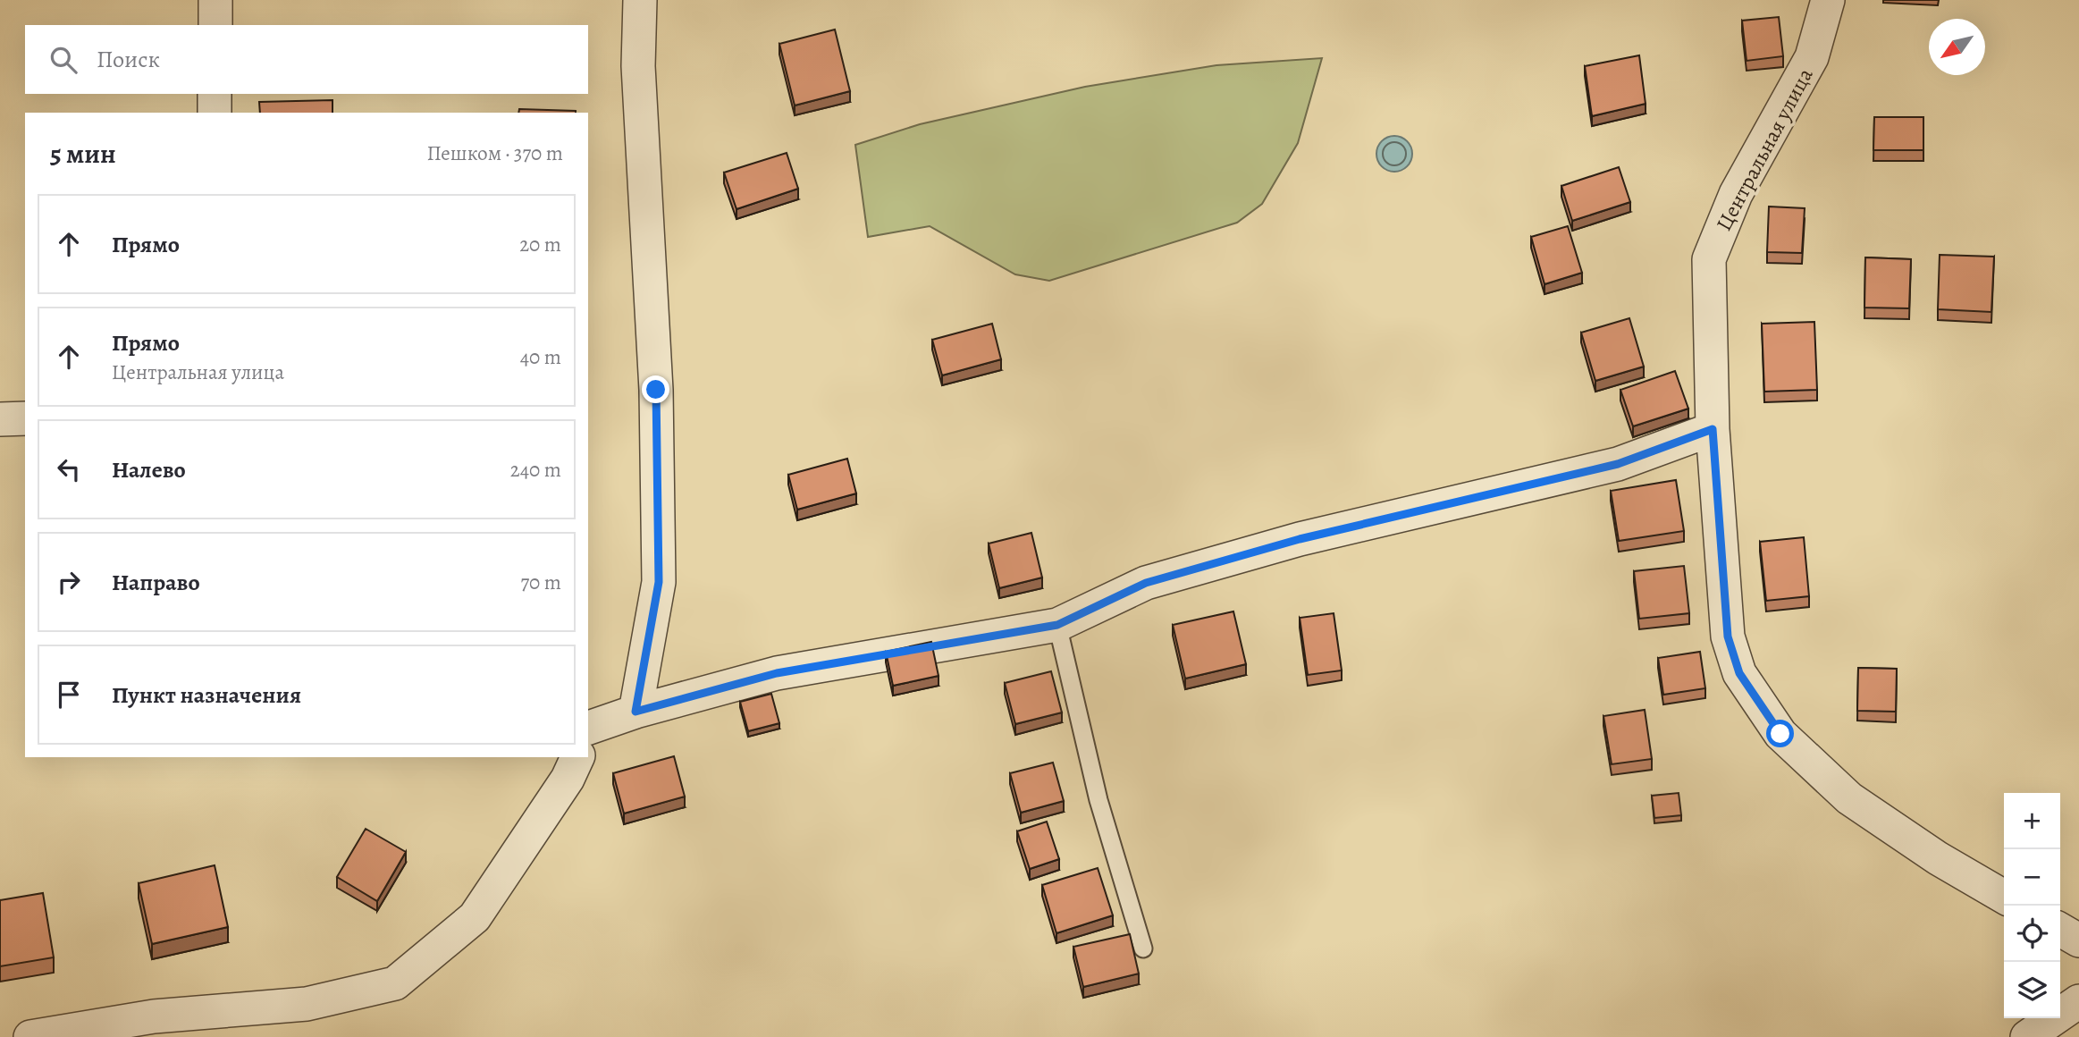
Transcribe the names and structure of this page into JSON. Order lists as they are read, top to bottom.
{
  "streets": {
    "street": ["Центральная улица"]
  },
  "north": "bottom left",
  "page": {
    "search": "Поиск",
    "heading": ["5 мин", "Пешком · 370 m"],
    "list": [
      ["Прямо", "20 m"],
      ["Прямо", "Центральная улица", "40 m"],
      ["Налево", "240 m"],
      ["Направо", "70 m"],
      "Пункт назначения"
    ],
    "map_buttons": ["+", "−"]
  }
}
